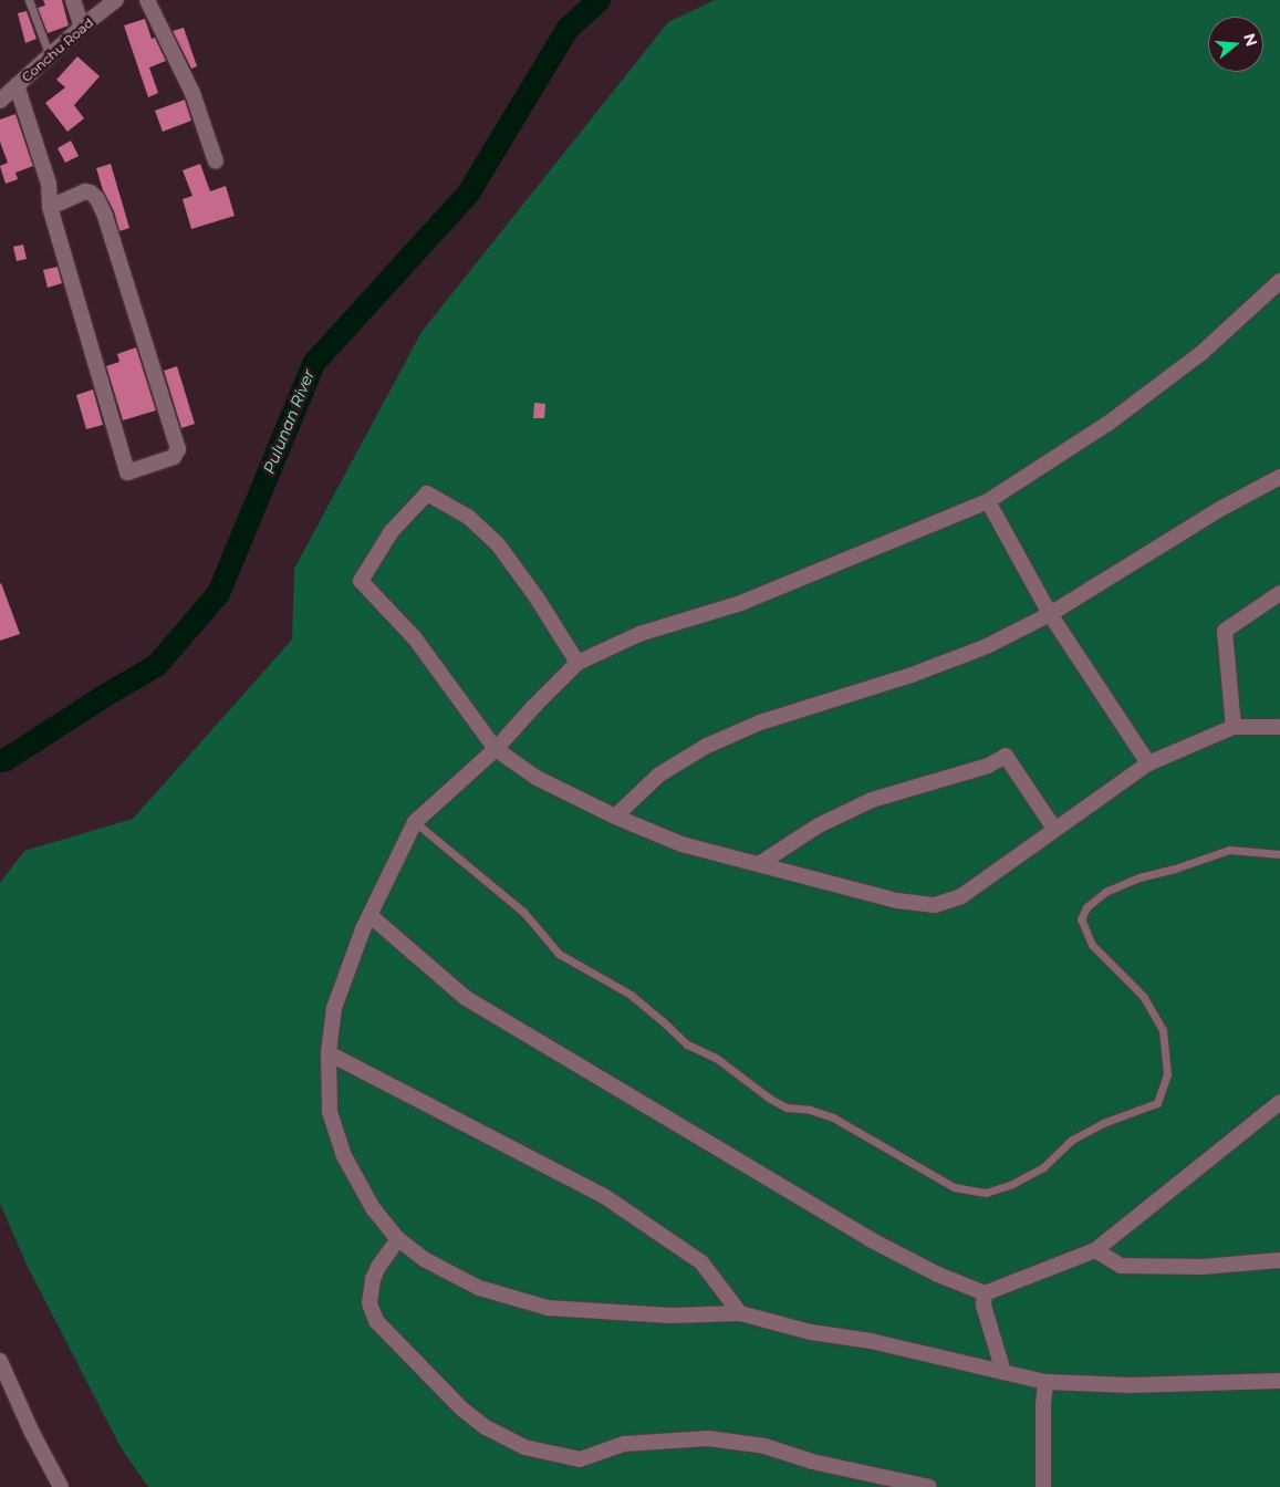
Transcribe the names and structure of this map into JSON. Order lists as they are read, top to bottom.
{
  "streets": {
    "street": ["Conchu Road"]
  },
  "water": ["Pulunan River"],
  "north": "right"
}
